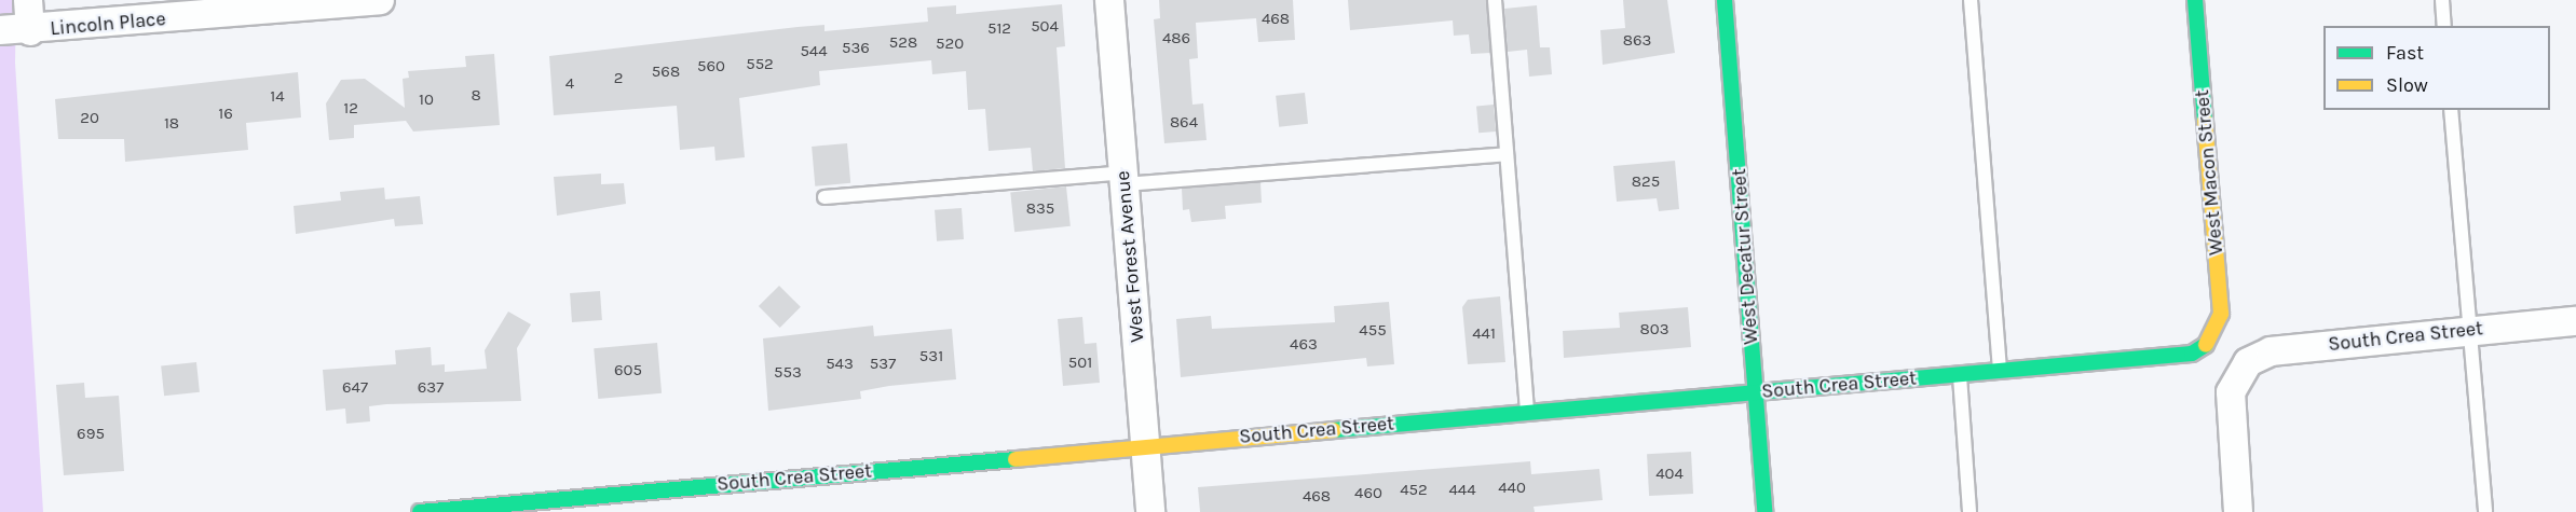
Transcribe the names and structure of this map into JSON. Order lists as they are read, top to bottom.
{
  "streets": {
    "street": [
      "Lincoln Place",
      "West Macon Street",
      "West Forest Avenue",
      "West Decatur Street",
      "South Crea Street"
    ]
  },
  "crossings": [
    ["West Macon Street", "South Crea Street"],
    ["West Forest Avenue", "South Crea Street"],
    ["West Decatur Street", "South Crea Street"]
  ],
  "house_numbers": [
    "468",
    "504",
    "512",
    "486",
    "863",
    "528",
    "520",
    "536",
    "544",
    "552",
    "560",
    "568",
    "2",
    "4",
    "8",
    "14",
    "10",
    "12",
    "16",
    "20",
    "864",
    "18",
    "825",
    "835",
    "803",
    "455",
    "441",
    "463",
    "531",
    "501",
    "543",
    "537",
    "605",
    "553",
    "647",
    "637",
    "695",
    "404",
    "440",
    "452",
    "444",
    "460",
    "468"
  ],
  "legend": ["Fast", "Slow"]
}
